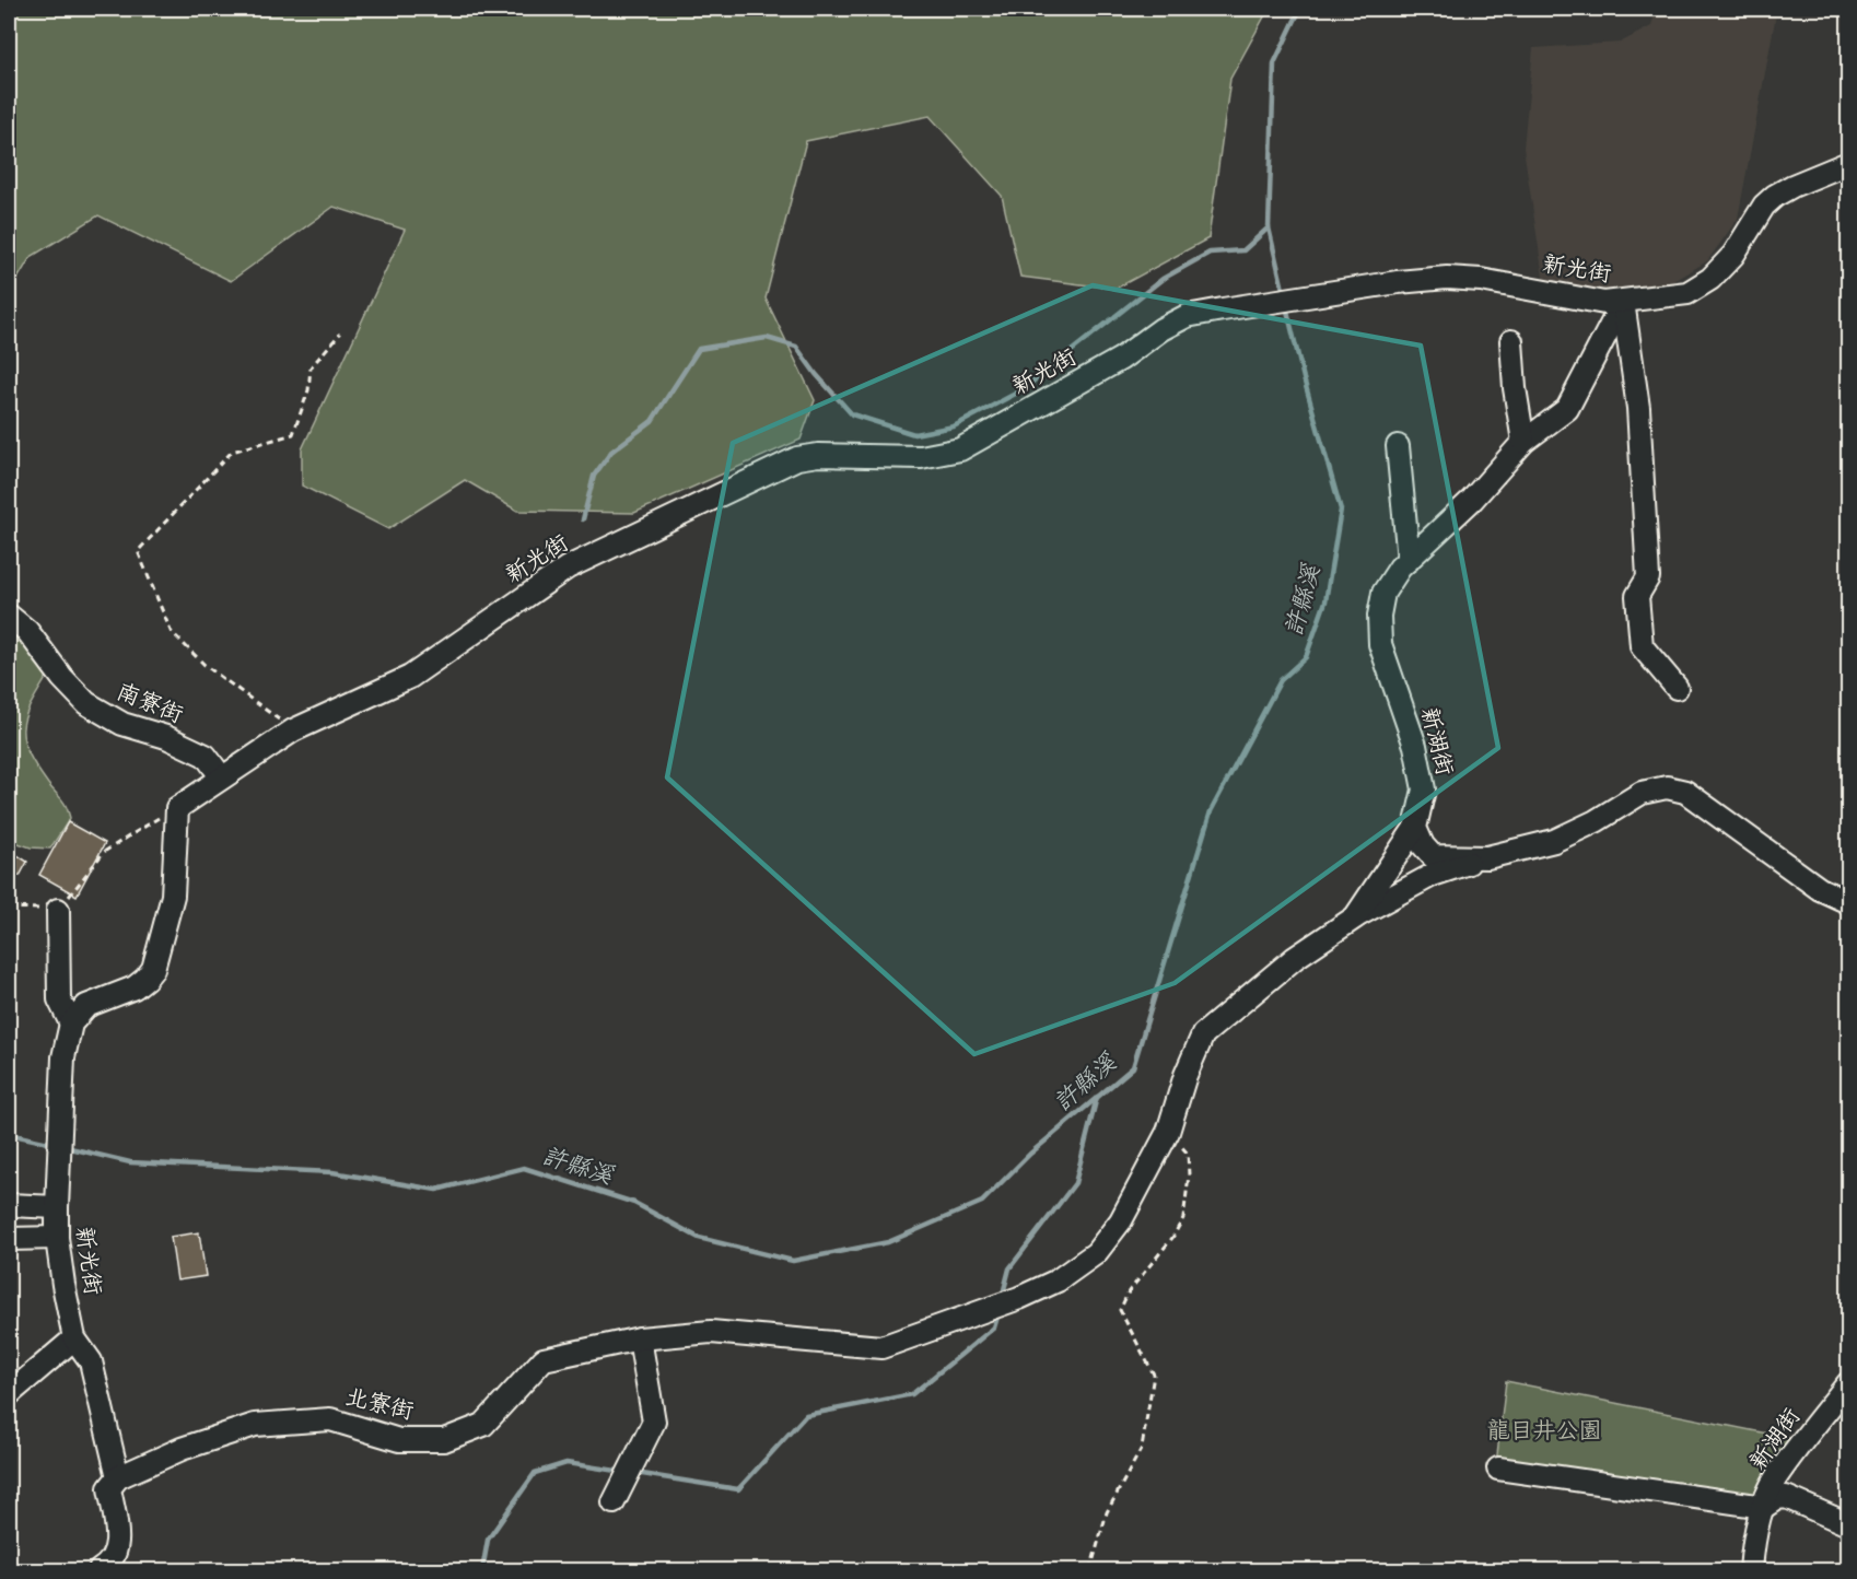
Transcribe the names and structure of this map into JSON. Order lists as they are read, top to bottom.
{
  "streets": {
    "street": [
      "新光街",
      "南寮街",
      "新湖街",
      "北寮街"
    ]
  },
  "crossings": [
    ["新光街", "南寮街"],
    ["新光街", "新湖街"],
    ["新光街", "北寮街"]
  ],
  "water": ["許縣溪"],
  "parks": ["龍目井公園"]
}
